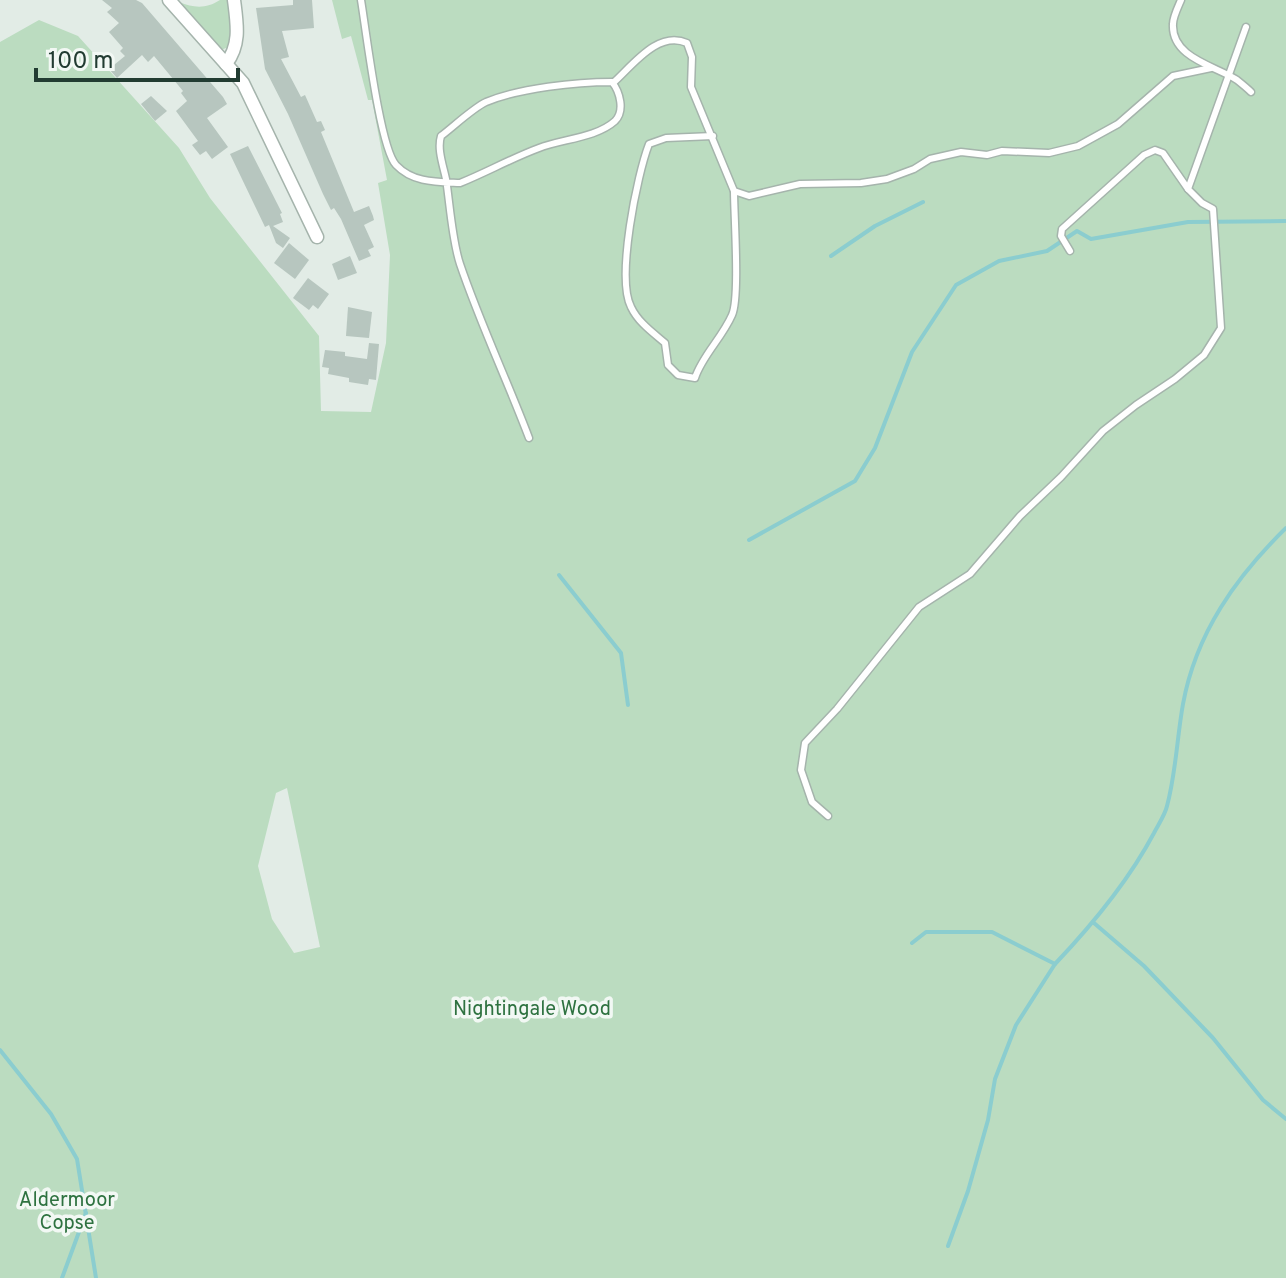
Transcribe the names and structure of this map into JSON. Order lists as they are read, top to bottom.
{
  "parks": ["Nightingale Wood", "Aldermoor Copse"],
  "scale_bar": "100 m"
}
